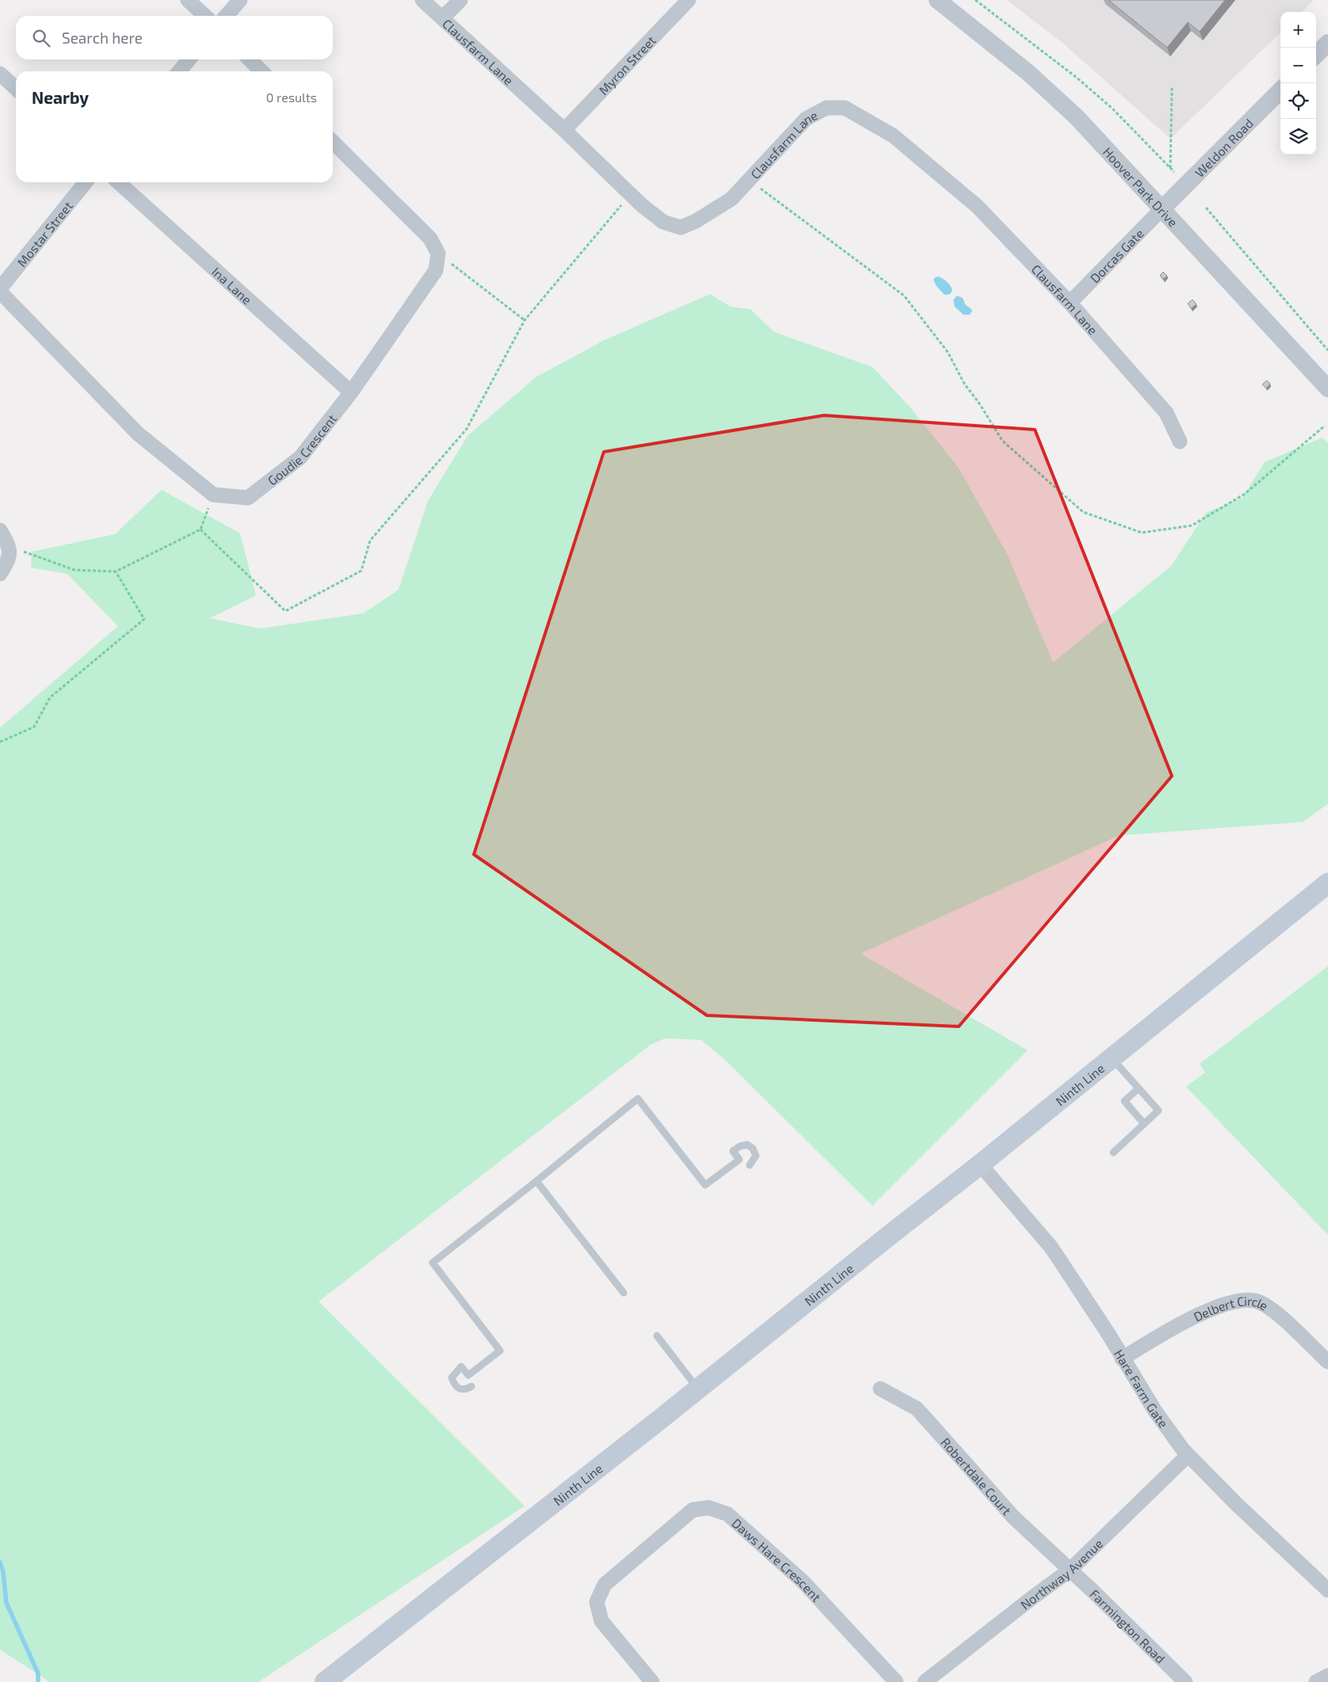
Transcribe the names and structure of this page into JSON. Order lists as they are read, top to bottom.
{
  "streets": {
    "main road": ["Ninth Line"],
    "street": [
      "Clausfarm Lane",
      "Myron Street",
      "Weldon Road",
      "Hoover Park Drive",
      "Mostar Street",
      "Dorcas Gate",
      "Ina Lane",
      "Goudie Crescent",
      "Delbert Circle",
      "Hare Farm Gate",
      "Robertdale Court",
      "Daws Hare Crescent",
      "Northway Avenue",
      "Farmington Road"
    ]
  },
  "crossings": [
    ["Clausfarm Lane", "Myron Street"],
    ["Clausfarm Lane", "Dorcas Gate"],
    ["Weldon Road", "Hoover Park Drive"],
    ["Weldon Road", "Dorcas Gate"],
    ["Hoover Park Drive", "Dorcas Gate"],
    ["Ina Lane", "Goudie Crescent"],
    ["Ninth Line", "Hare Farm Gate"],
    ["Delbert Circle", "Hare Farm Gate"],
    ["Hare Farm Gate", "Northway Avenue"],
    ["Robertdale Court", "Northway Avenue"],
    ["Robertdale Court", "Farmington Road"],
    ["Northway Avenue", "Farmington Road"]
  ],
  "page": {
    "map_buttons": ["+", "−"],
    "search": "Search here",
    "heading": ["Nearby", "0 results"]
  }
}
